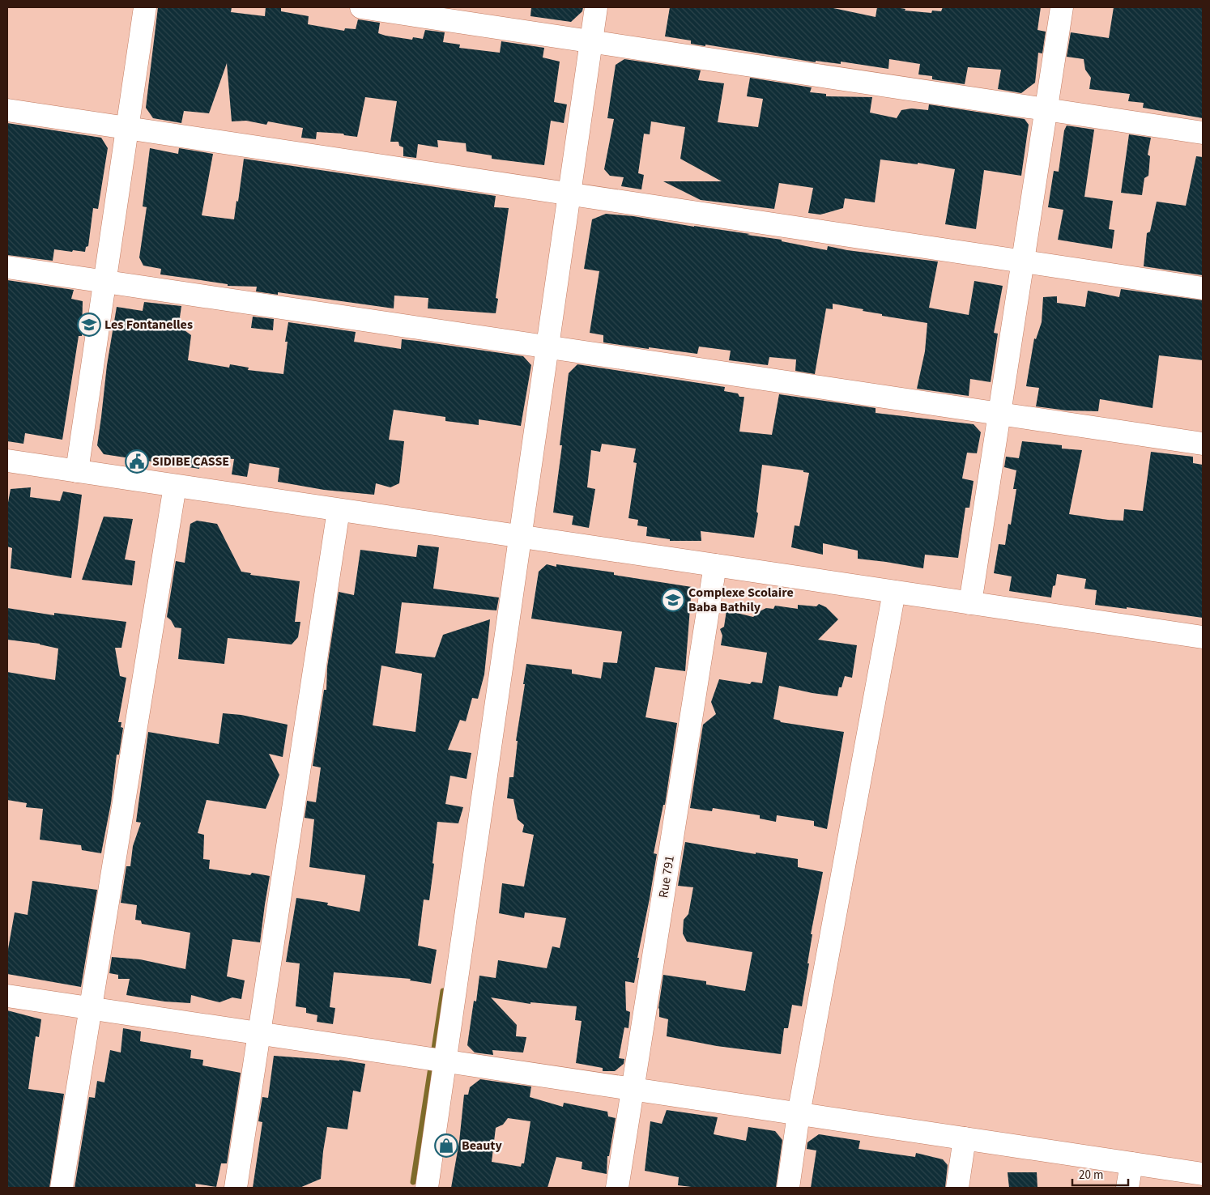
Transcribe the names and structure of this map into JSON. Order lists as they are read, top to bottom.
{
  "streets": {
    "street": ["Rue 791"]
  },
  "places": {
    "school or university": ["Les Fontanelles", "Complexe Scolaire Baba Bathily"],
    "public building": ["SIDIBE CASSE"],
    "shop": ["Beauty"]
  },
  "scale_bar": "20 m"
}
